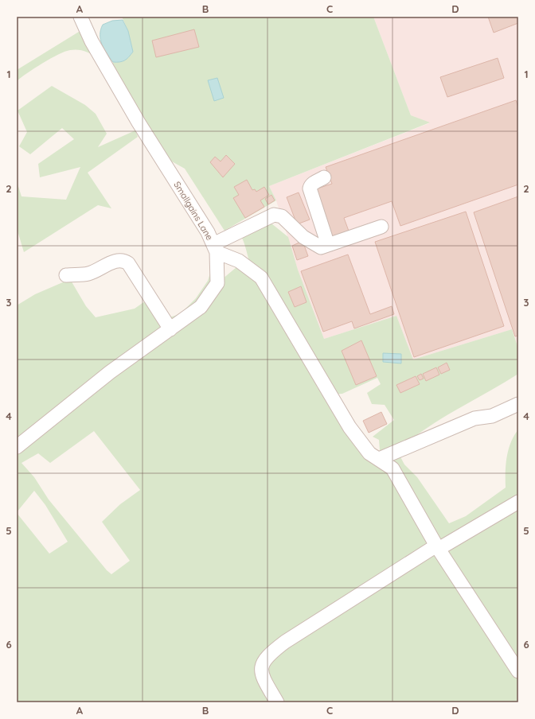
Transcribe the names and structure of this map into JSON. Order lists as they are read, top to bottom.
{
  "streets": {
    "street": ["Smallgains Lane"]
  },
  "grid": {
    "columns": [
      "A",
      "B",
      "C",
      "D"
    ],
    "rows": [
      "1",
      "2",
      "3",
      "4",
      "5",
      "6"
    ]
  }
}
